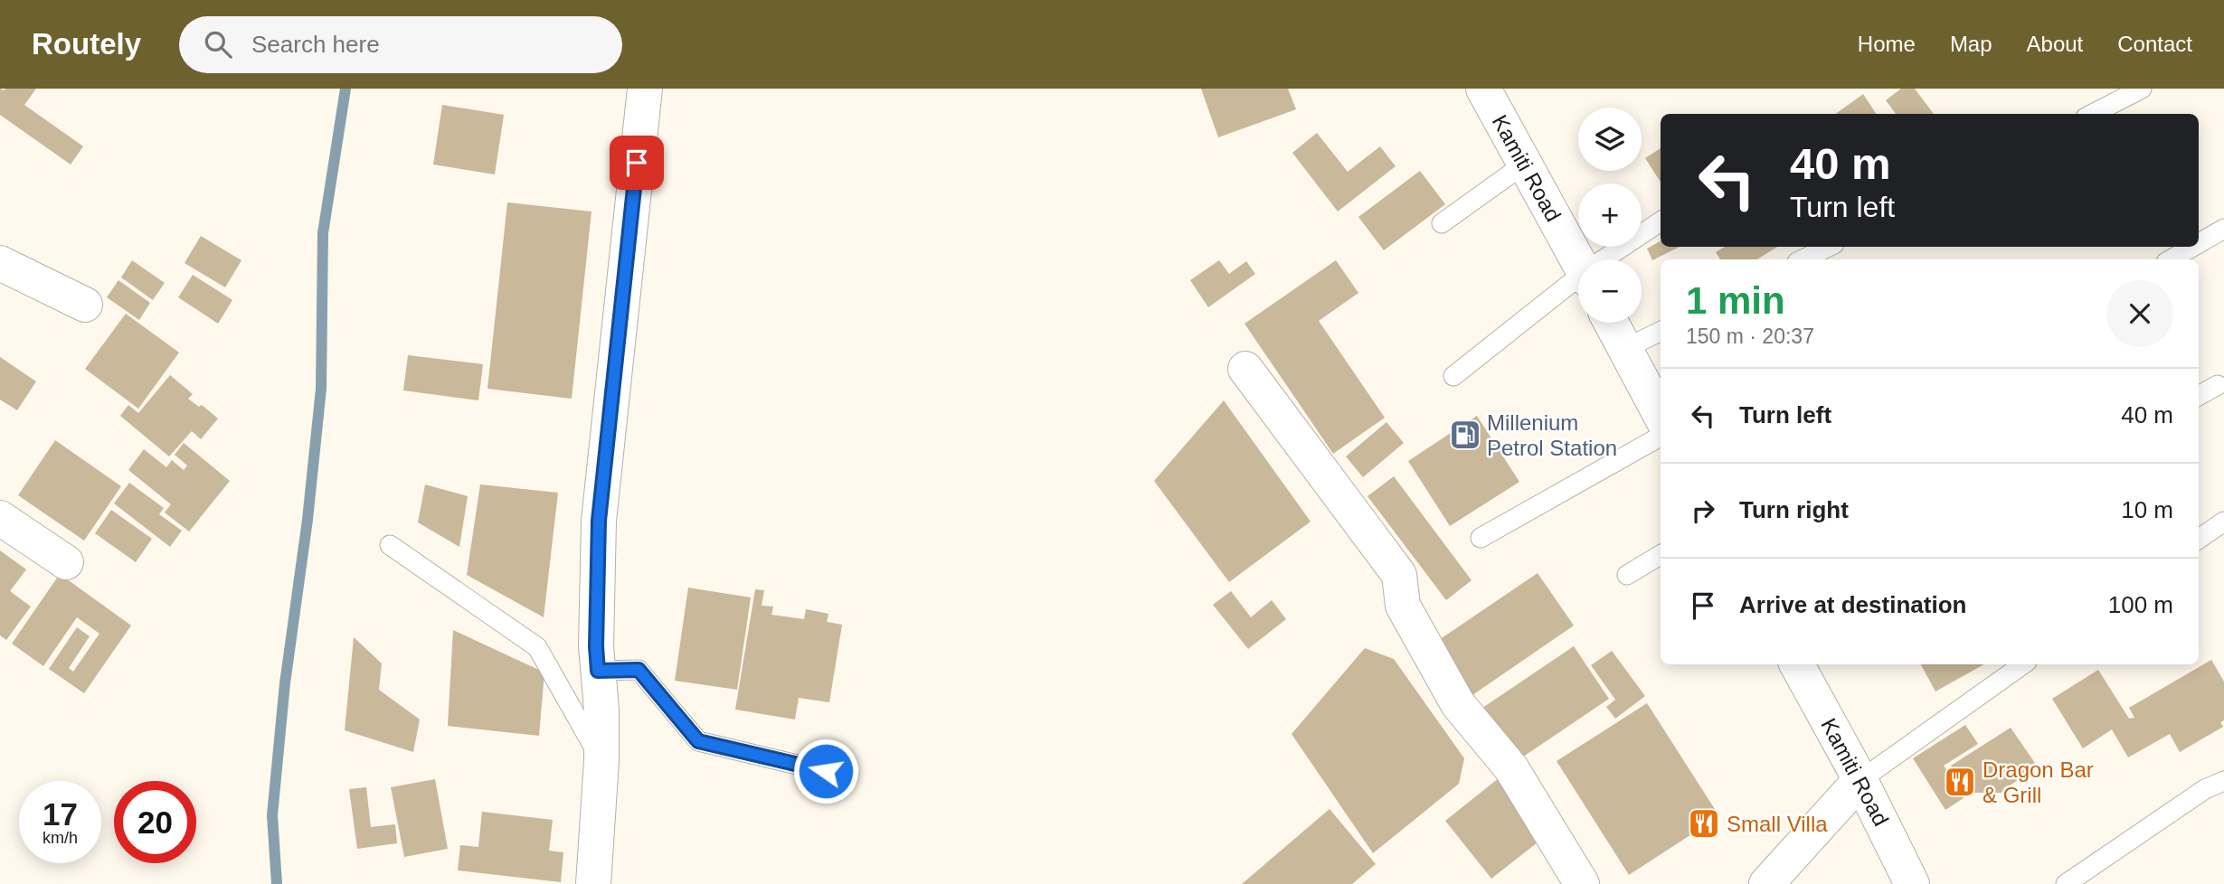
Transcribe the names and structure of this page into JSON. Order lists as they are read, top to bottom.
{
  "streets": {
    "street": ["Kamiti Road"]
  },
  "places": {
    "fuel station": ["Millenium Petrol Station"],
    "restaurant": ["Dragon Bar & Grill", "Small Villa"]
  },
  "page": {
    "header": "Routely",
    "search": "Search here",
    "nav": [
      "Home",
      "Map",
      "About",
      "Contact"
    ],
    "map_buttons": ["+", "−"],
    "turn": ["40 m", "Turn left"],
    "heading": ["1 min", "150 m · 20:37"],
    "list": [
      {
        "name": "Turn left",
        "value": "40 m"
      },
      {
        "name": "Turn right",
        "value": "10 m"
      },
      {
        "name": "Arrive at destination",
        "value": "100 m"
      }
    ],
    "speed": "17 km/h",
    "limit": "20"
  }
}
